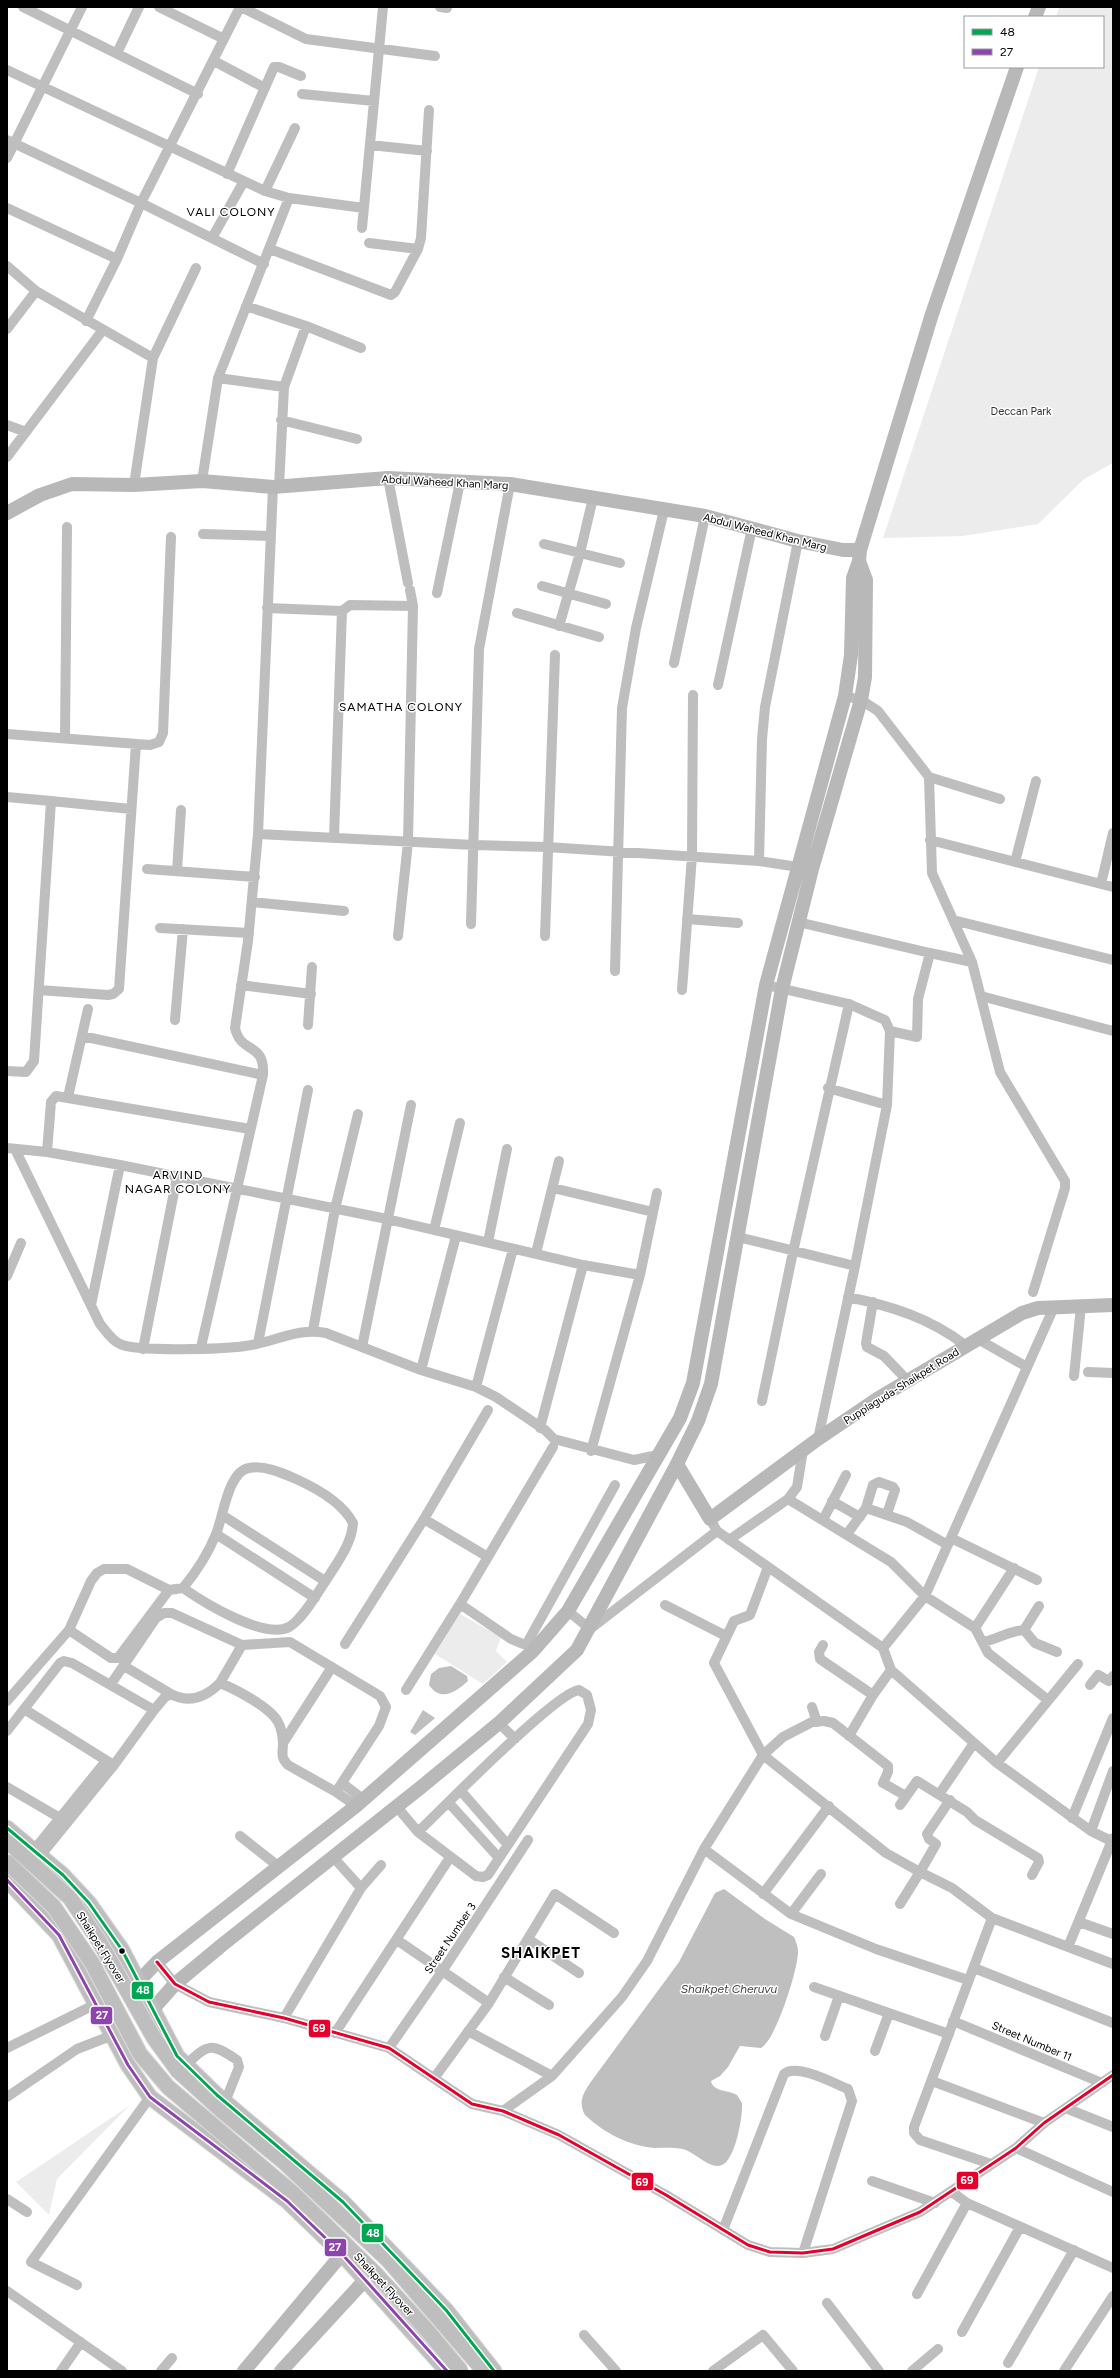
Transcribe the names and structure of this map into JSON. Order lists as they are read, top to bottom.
{
  "streets": {
    "main road": ["Shaikpet Flyover"],
    "street": [
      "Abdul Waheed Khan Marg",
      "Pupplaguda-Shaikpet Road",
      "Street Number 3",
      "Street Number 11"
    ]
  },
  "districts": [
    "VALI COLONY",
    "SAMATHA COLONY",
    "ARVIND NAGAR COLONY",
    "SHAIKPET"
  ],
  "water": ["Shaikpet Cheruvu"],
  "parks": ["Deccan Park"],
  "lines": ["transit line 48", "transit line 27", "transit line 69"],
  "legend": ["48", "27"]
}
